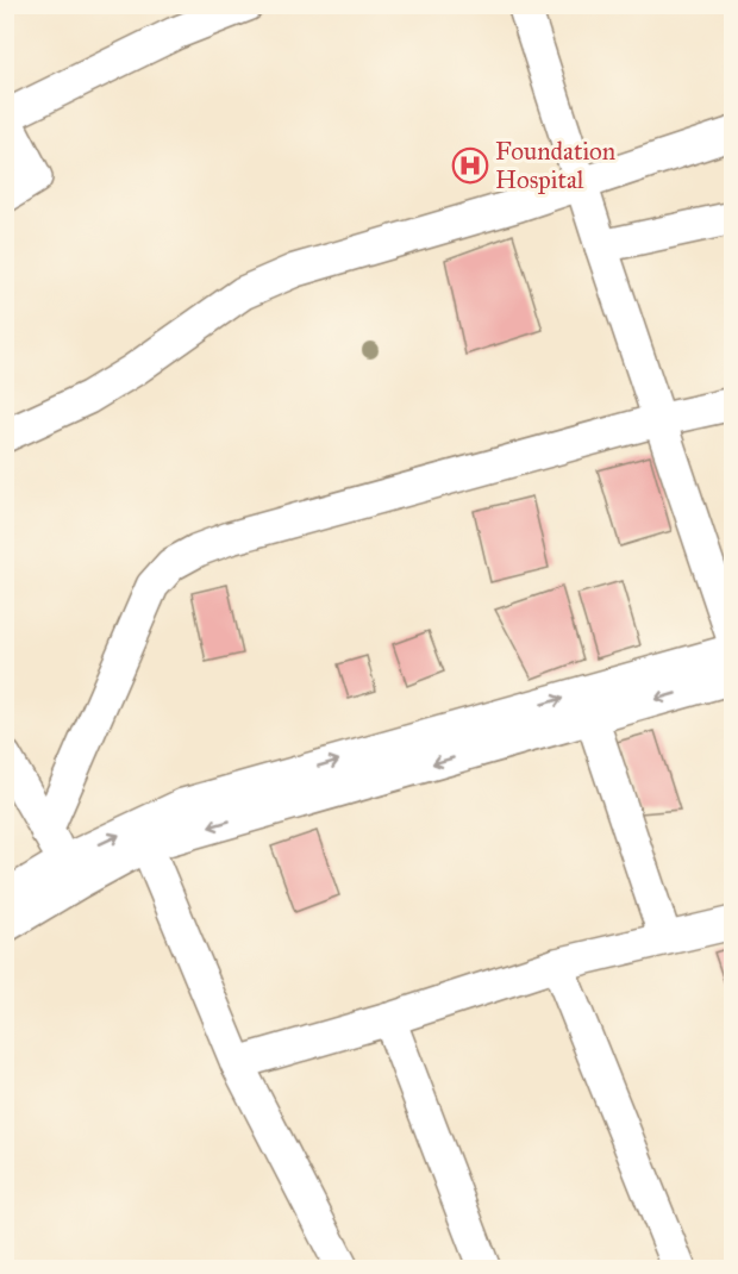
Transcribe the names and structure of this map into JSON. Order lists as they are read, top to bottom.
{
  "places": {
    "hospital": ["Foundation Hospital"]
  }
}
